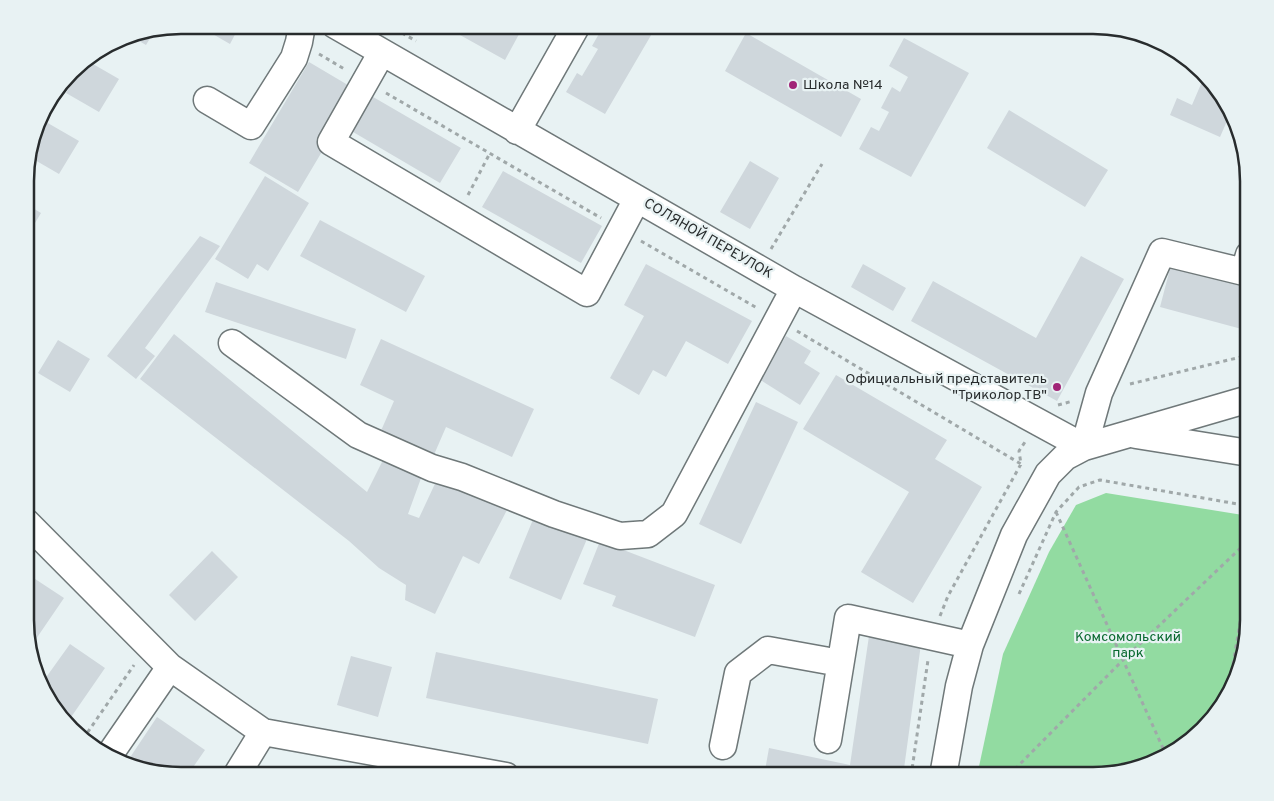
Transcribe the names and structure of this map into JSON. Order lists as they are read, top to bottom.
{
  "streets": {
    "street": ["СОЛЯНОЙ ПЕРЕУЛОК"]
  },
  "parks": ["Комсомольский парк"],
  "places": ["Школа №14", "Официальный представитель \"Триколор ТВ\""]
}
